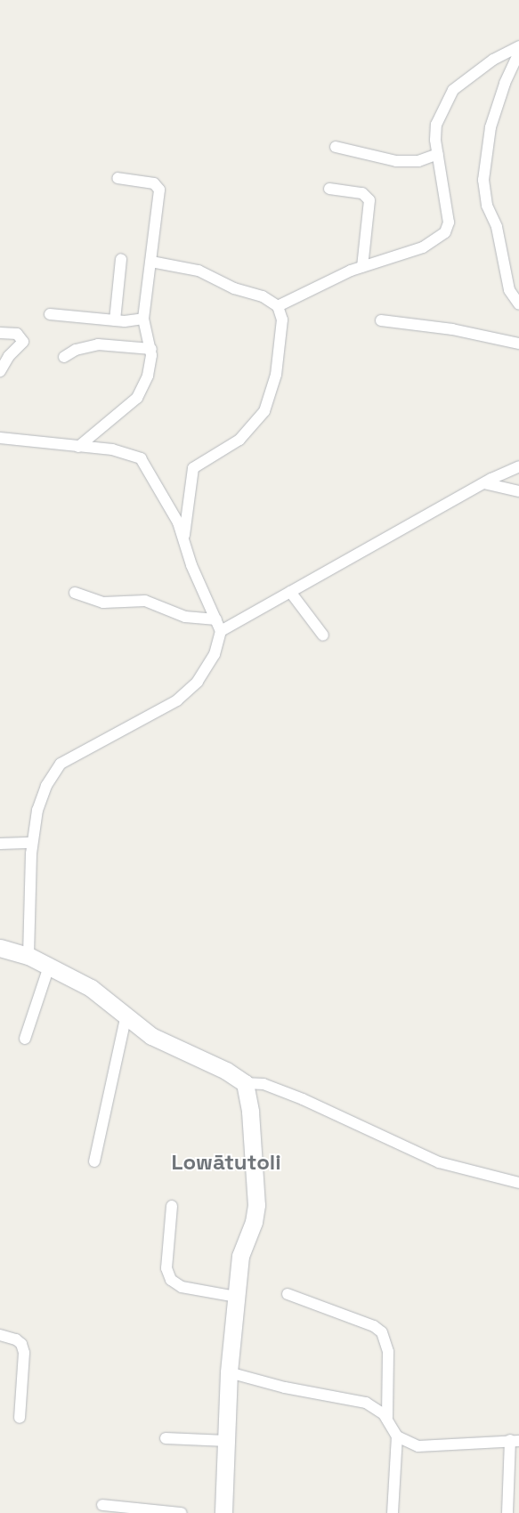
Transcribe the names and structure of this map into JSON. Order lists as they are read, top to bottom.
{
  "districts": ["Lowātutoli"]
}
